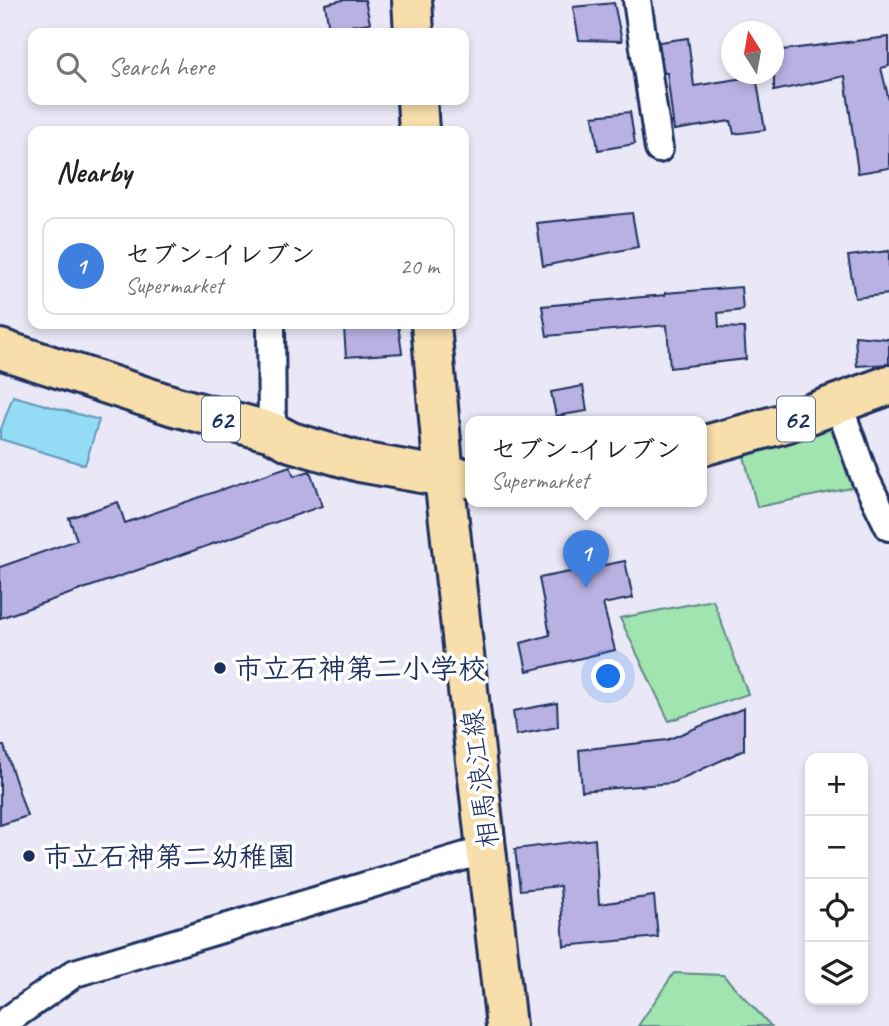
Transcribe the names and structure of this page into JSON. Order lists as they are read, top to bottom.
{
  "streets": {
    "main road": ["62", "相馬浪江線"]
  },
  "crossings": [
    ["62", "相馬浪江線"]
  ],
  "places": ["市立石神第二小学校", "市立石神第二幼稚園"],
  "north": "top",
  "page": {
    "search": "Search here",
    "heading": "Nearby",
    "list": [
      {
        "mark": "1",
        "name": "セブン-イレブン",
        "note": "Supermarket",
        "value": "20 m"
      }
    ],
    "popup": ["セブン-イレブン", "Supermarket"],
    "pins": "1",
    "map_buttons": ["+", "−"]
  }
}
